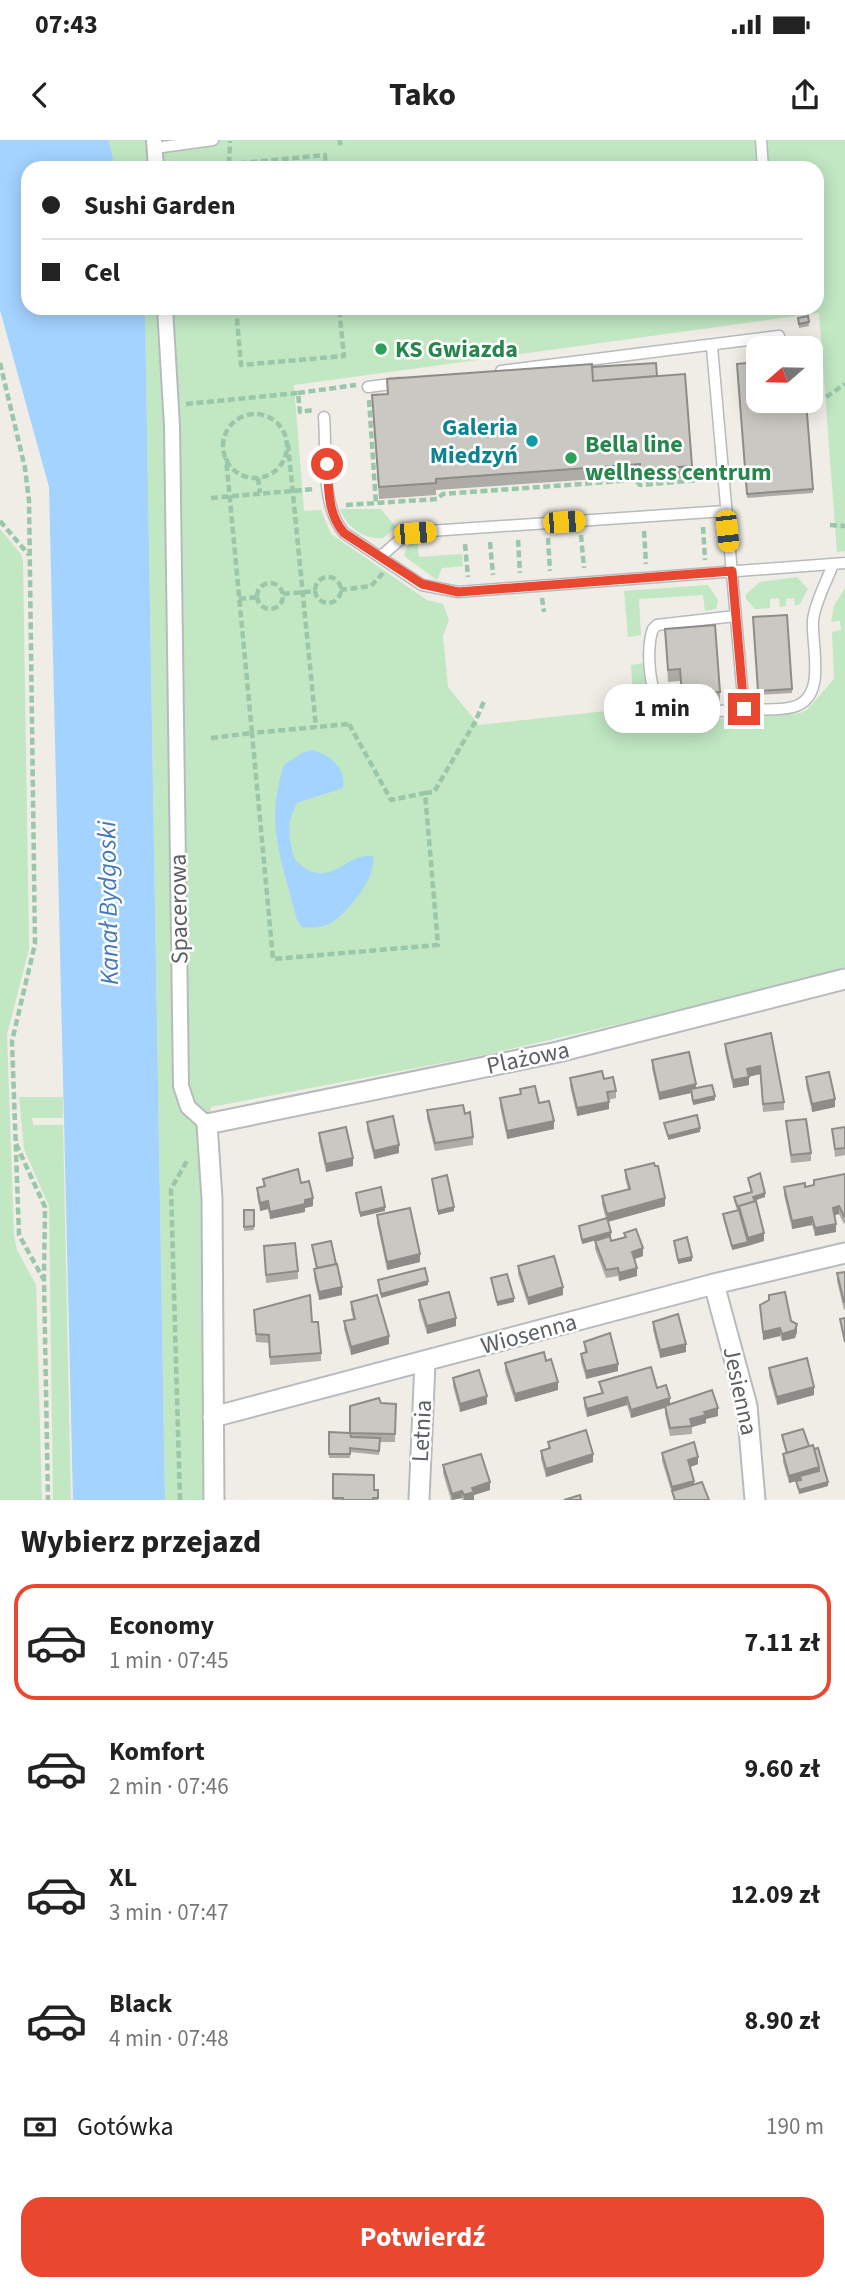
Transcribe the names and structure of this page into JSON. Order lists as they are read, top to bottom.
{
  "streets": {
    "street": [
      "Spacerowa",
      "Plażowa",
      "Wiosenna",
      "Jesienna",
      "Letnia"
    ]
  },
  "crossings": [
    ["Spacerowa", "Plażowa"],
    ["Wiosenna", "Jesienna"],
    ["Wiosenna", "Letnia"]
  ],
  "water": ["Kanał Bydgoski"],
  "places": ["KS Gwiazda", "Galeria Miedzyń", "Bella line wellness centrum"],
  "north": "left",
  "page": {
    "status": "07:43",
    "header": "Tako",
    "banner": ["Sushi Garden", "Cel"],
    "bubble": "1 min",
    "heading": "Wybierz przejazd",
    "list": [
      {
        "name": "Economy",
        "note": "1 min · 07:45",
        "value": "7.11 zł"
      },
      {
        "name": "Komfort",
        "note": "2 min · 07:46",
        "value": "9.60 zł"
      },
      {
        "name": "XL",
        "note": "3 min · 07:47",
        "value": "12.09 zł"
      },
      {
        "name": "Black",
        "note": "4 min · 07:48",
        "value": "8.90 zł"
      }
    ],
    "pay": ["Gotówka", "190 m"],
    "buttons": "Potwierdź"
  }
}
